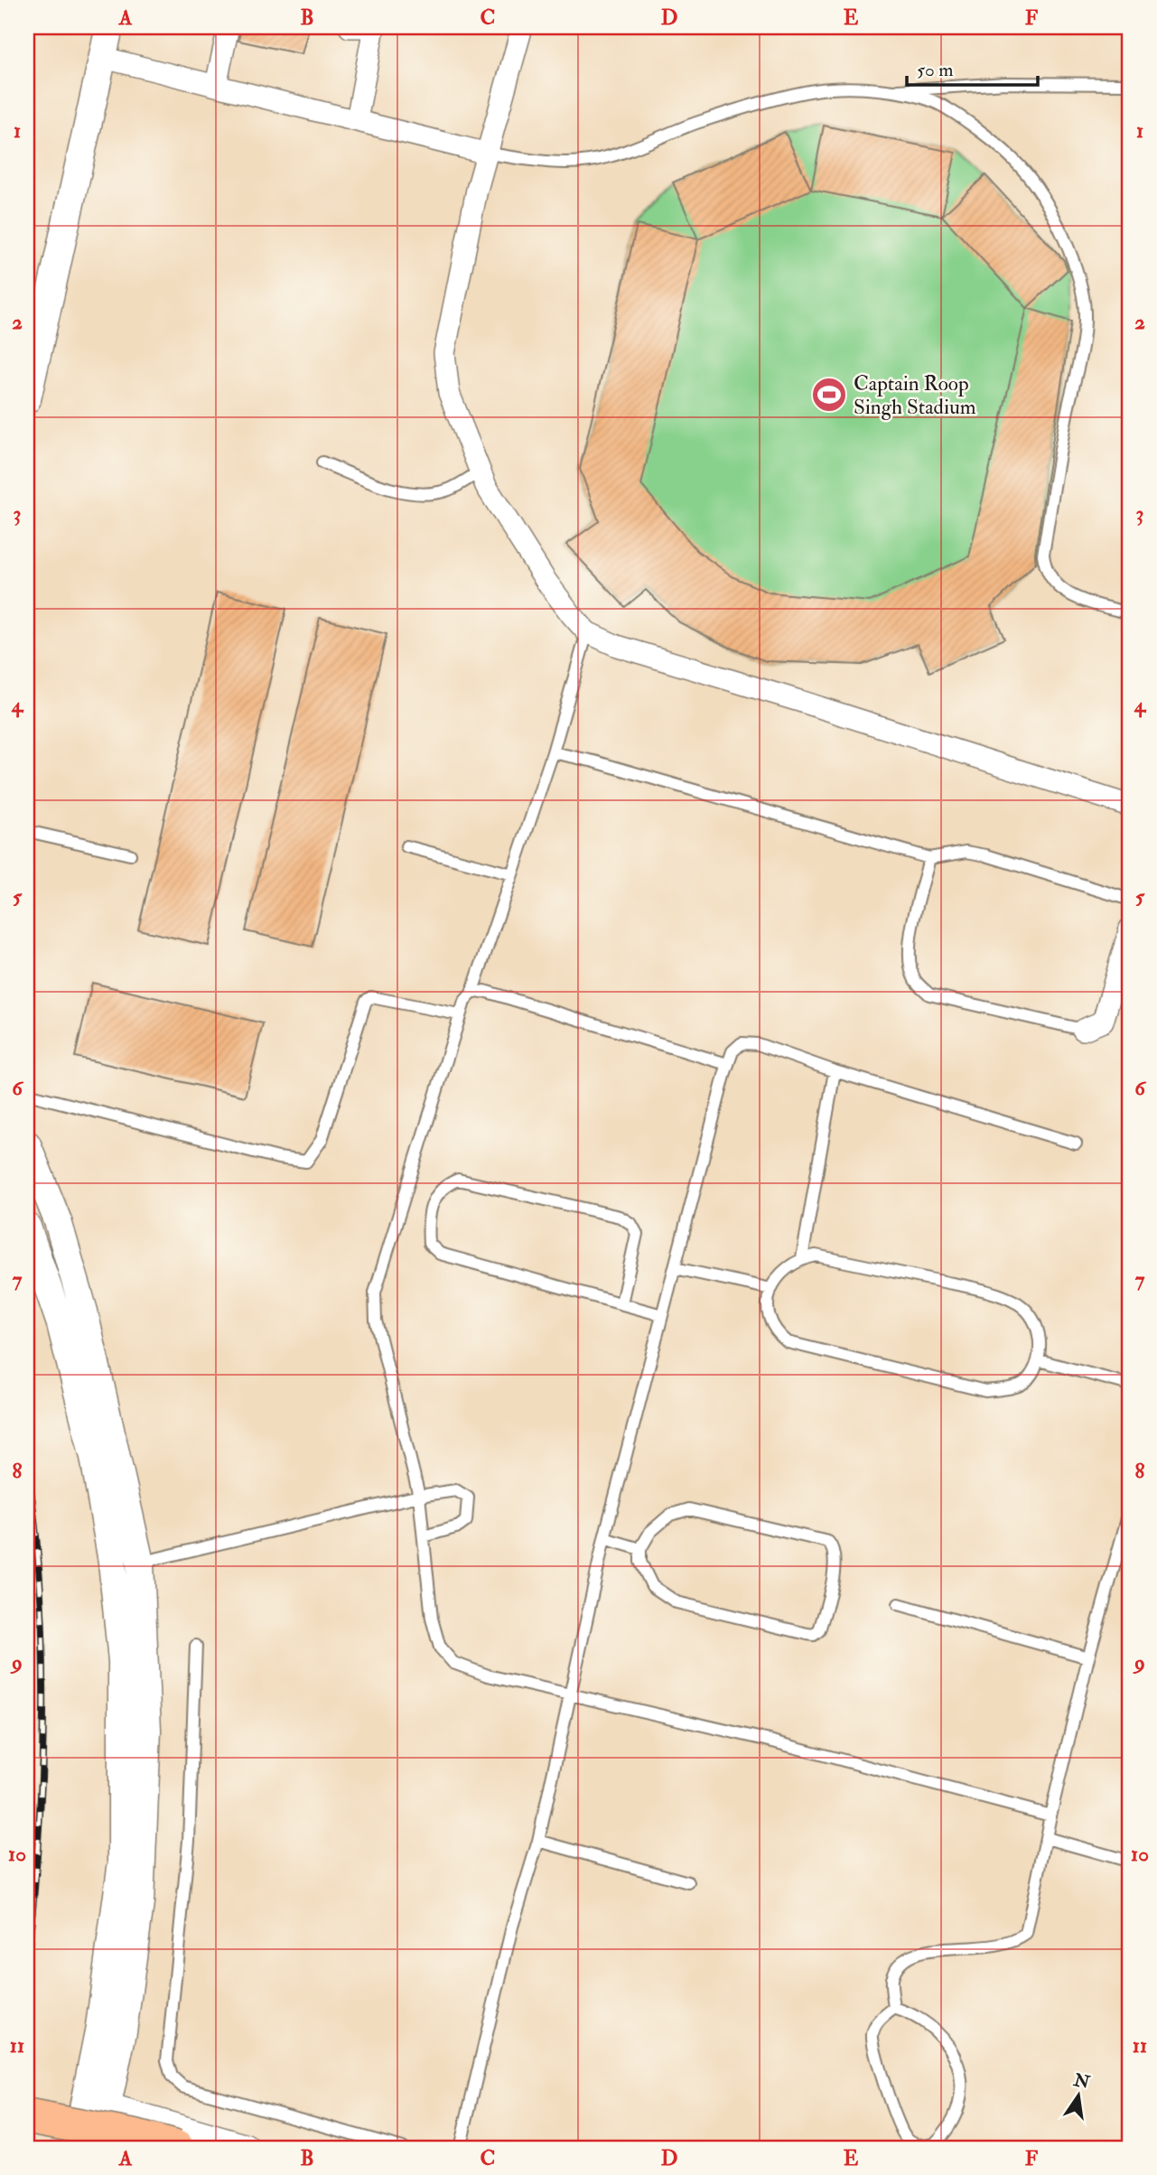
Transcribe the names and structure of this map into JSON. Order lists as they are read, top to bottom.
{
  "places": {
    "sports": ["Captain Roop Singh Stadium"]
  },
  "scale_bar": "50 m",
  "north": "top",
  "grid": {
    "columns": [
      "A",
      "B",
      "C",
      "D",
      "E",
      "F"
    ],
    "rows": [
      "1",
      "2",
      "3",
      "4",
      "5",
      "6",
      "7",
      "8",
      "9",
      "10",
      "11"
    ]
  }
}
